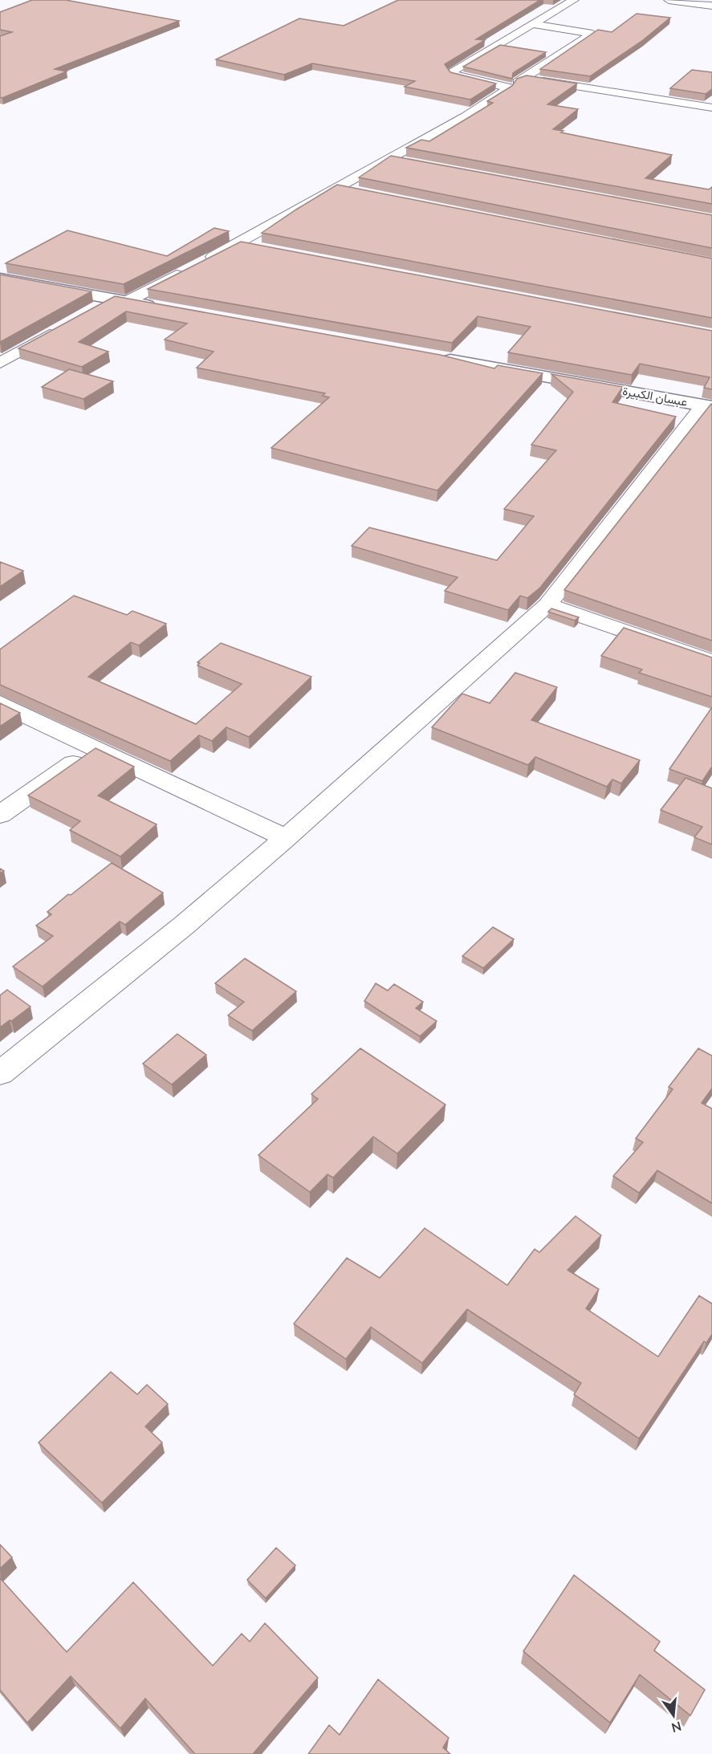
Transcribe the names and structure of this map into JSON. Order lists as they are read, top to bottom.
{
  "streets": {
    "main road": ["عبسان الكبيرة"]
  },
  "north": "bottom"
}
